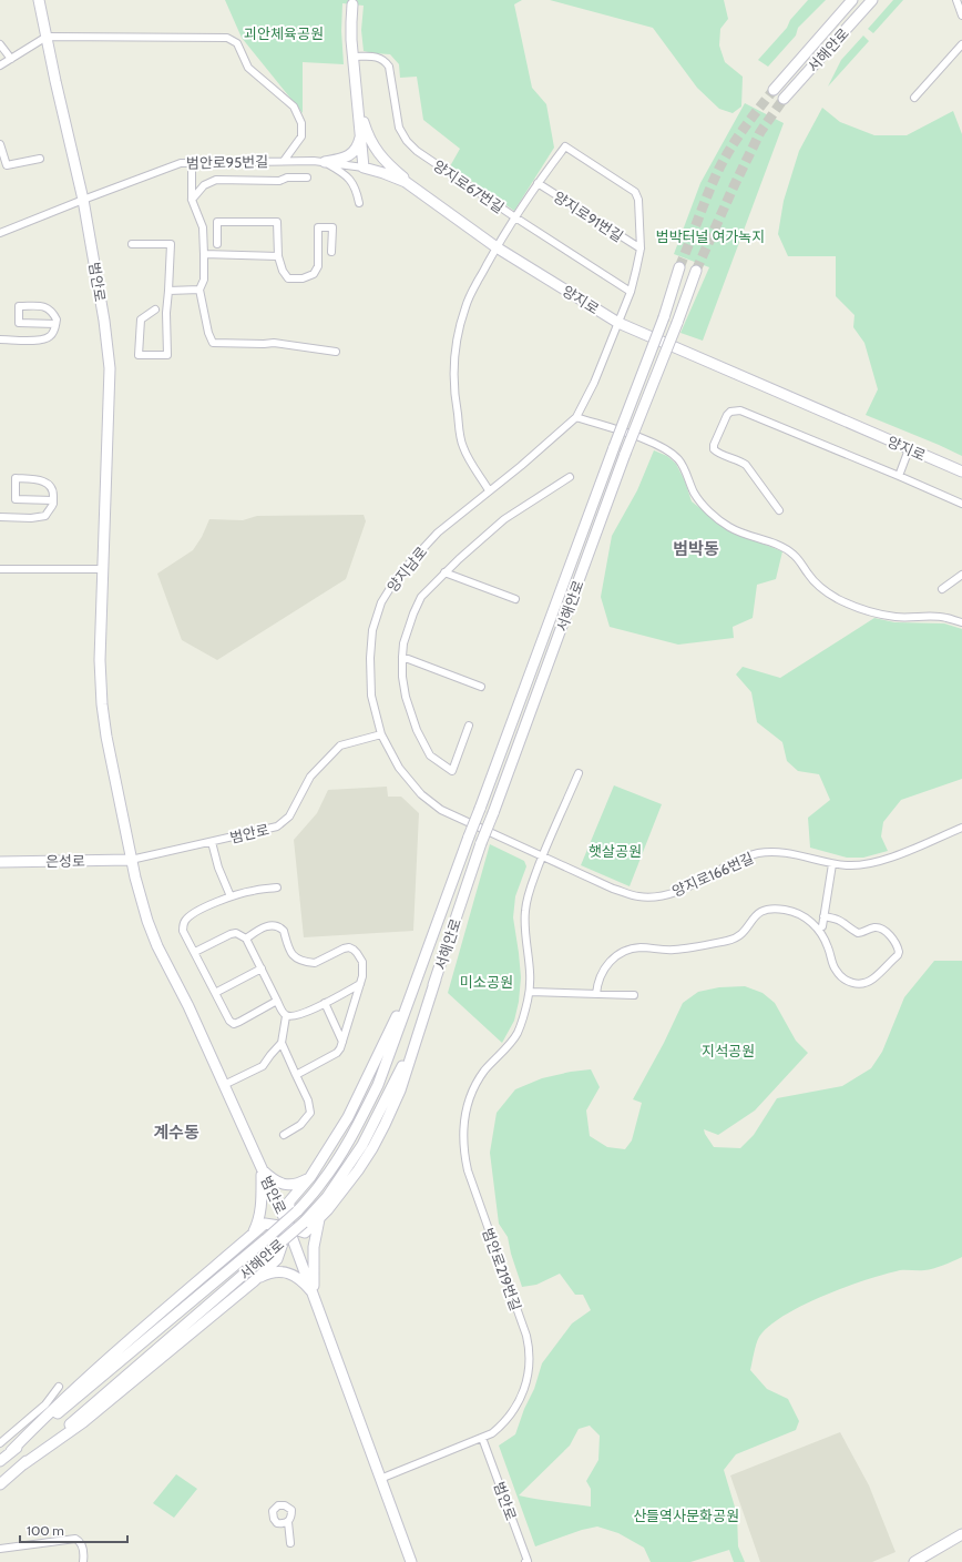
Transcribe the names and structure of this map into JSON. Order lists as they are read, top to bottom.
{
  "streets": {
    "main road": [
      "서해안로",
      "범안로",
      "양지로",
      "은성로"
    ],
    "street": [
      "범안로95번길",
      "양지로67번길",
      "양지로91번길",
      "양지남로",
      "양지로166번길",
      "범안로219번길"
    ]
  },
  "crossings": [
    ["범안로95번길", "범안로"],
    ["범안로95번길", "양지로"],
    ["양지로67번길", "양지로91번길"],
    ["양지로67번길", "양지남로"],
    ["양지로91번길", "양지로"],
    ["양지로91번길", "양지남로"],
    ["범안로", "양지남로"],
    ["범안로", "은성로"],
    ["범안로", "범안로219번길"],
    ["양지로", "양지남로"],
    ["양지남로", "양지로166번길"],
    ["양지남로", "범안로219번길"],
    ["양지로166번길", "범안로219번길"]
  ],
  "districts": ["범박동", "계수동"],
  "parks": [
    "괴안체육공원",
    "범박터널 여가녹지",
    "햇살공원",
    "미소공원",
    "지석공원",
    "산들역사문화공원"
  ],
  "scale_bar": "100 m"
}
